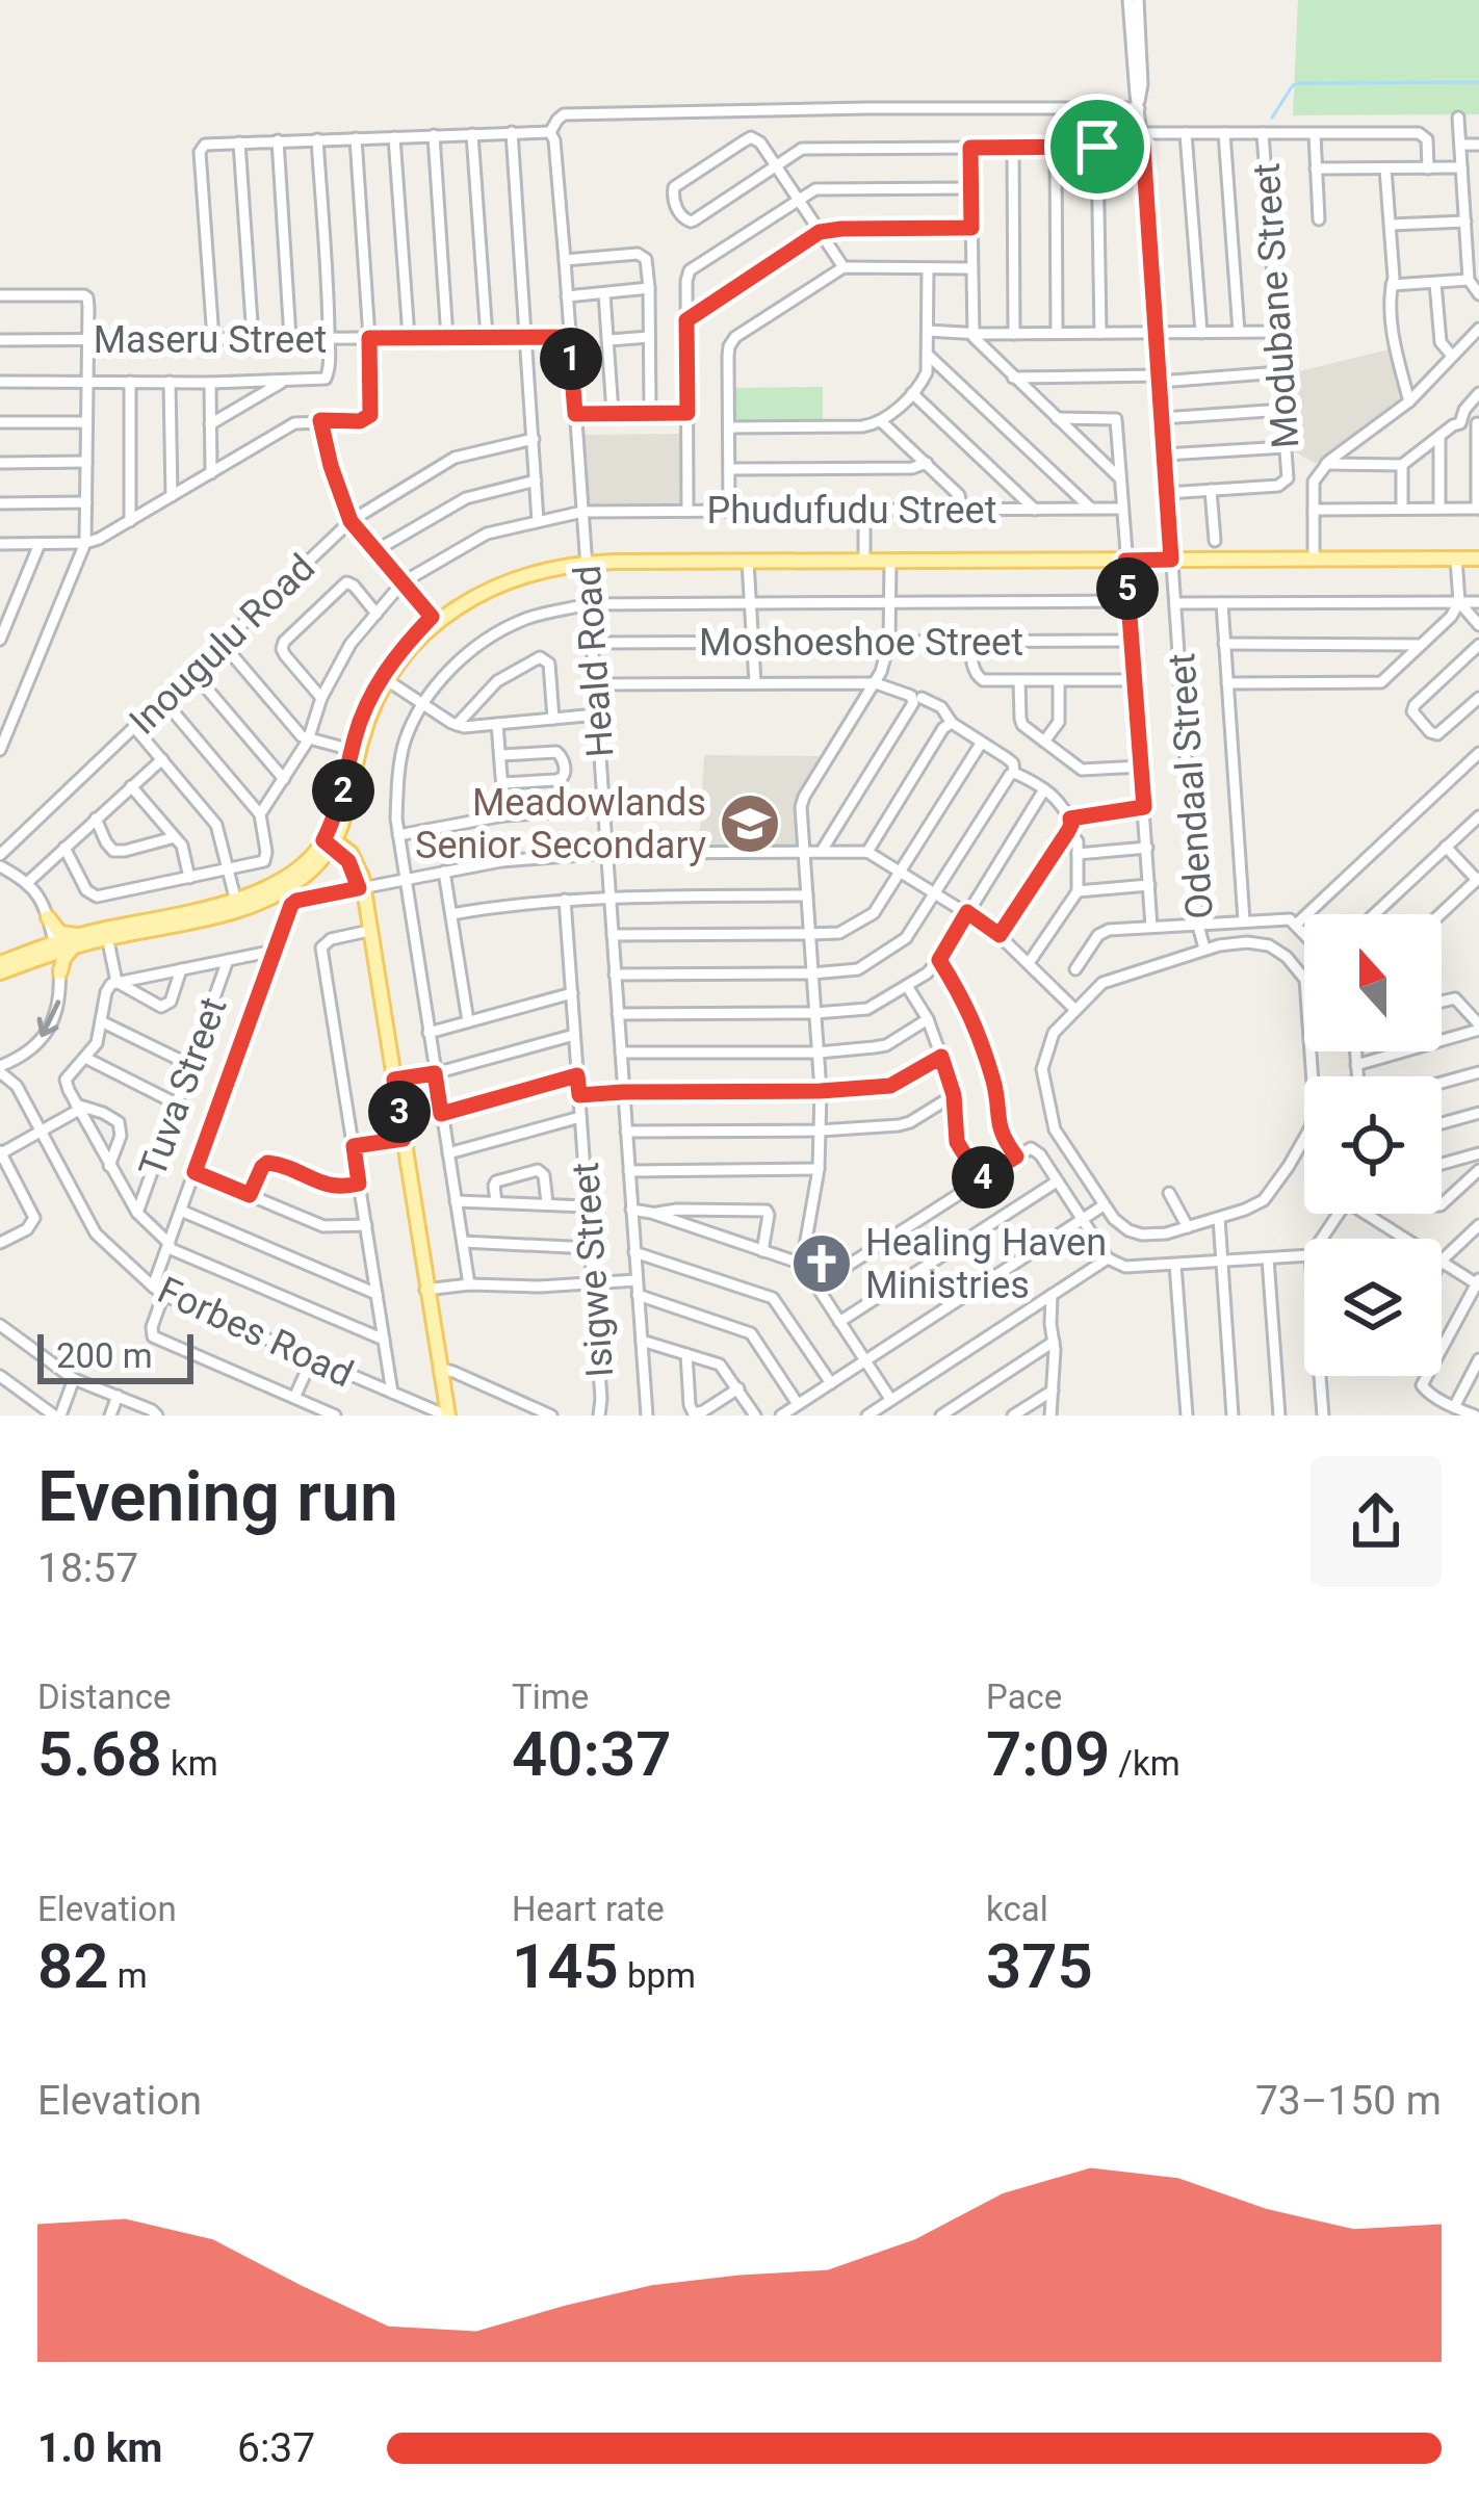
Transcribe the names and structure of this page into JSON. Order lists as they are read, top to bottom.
{
  "streets": {
    "street": [
      "Modubane Street",
      "Maseru Street",
      "Phudufudu Street",
      "Moshoeshoe Street",
      "Inougulu Road",
      "Heald Road",
      "Odendaal Street",
      "Tuva Street",
      "Isigwe Street",
      "Forbes Road"
    ]
  },
  "crossings": [
    ["Modubane Street", "Odendaal Street"],
    ["Maseru Street", "Heald Road"],
    ["Phudufudu Street", "Heald Road"],
    ["Moshoeshoe Street", "Heald Road"]
  ],
  "places": {
    "school or university": ["Meadowlands Senior Secondary"],
    "church": ["Healing Haven Ministries"]
  },
  "scale_bar": "200 m",
  "north": "top",
  "page": {
    "pins": [
      "1",
      "5",
      "2",
      "3",
      "4"
    ],
    "scale": "200 m",
    "heading": ["Evening run", "18:57"],
    "stats": [
      ["Distance", "5.68 km"],
      ["Time", "40:37"],
      ["Pace", "7:09 /km"],
      ["Elevation", "82 m"],
      ["Heart rate", "145 bpm"],
      ["kcal", "375"]
    ],
    "chart": ["Elevation", "73–150 m"],
    "list": [
      {
        "name": "1.0 km",
        "note": "6:37"
      }
    ]
  }
}
